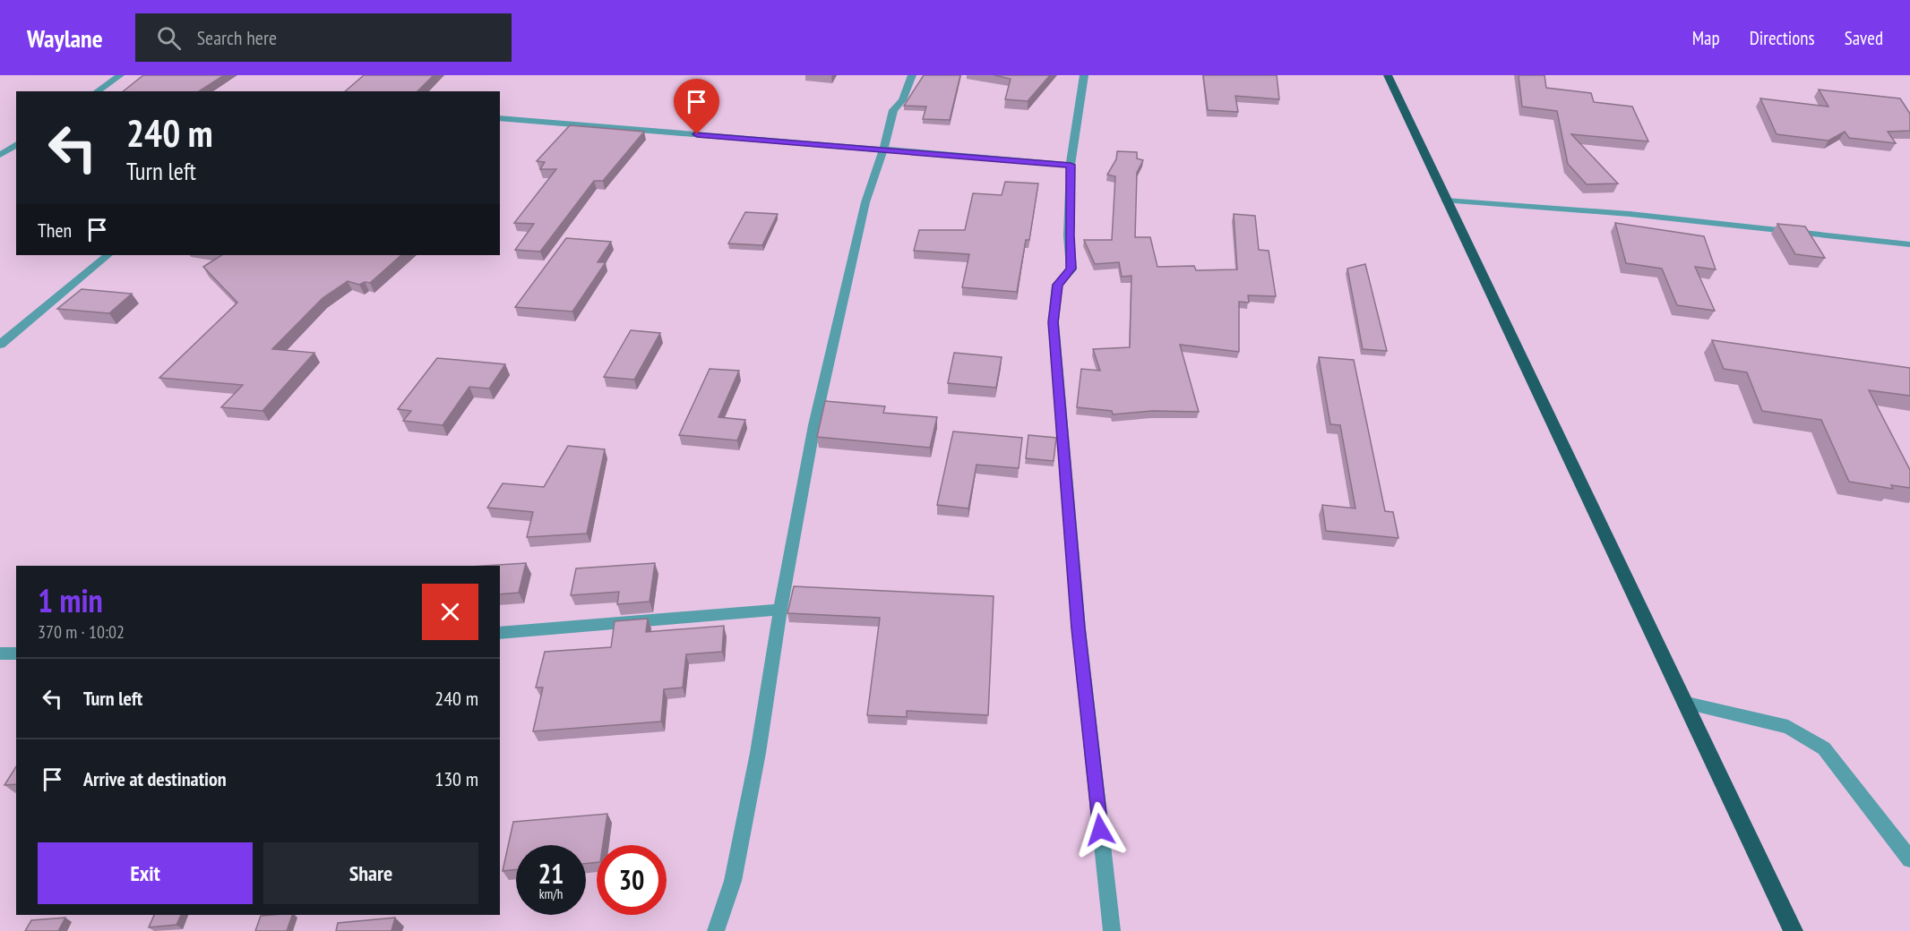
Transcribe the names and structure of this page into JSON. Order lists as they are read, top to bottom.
{
  "page": {
    "header": "Waylane",
    "search": "Search here",
    "nav": ["Map", "Directions", "Saved"],
    "turn": ["240 m", "Turn left"],
    "then": "Then",
    "heading": ["1 min", "370 m · 10:02"],
    "list": [
      {
        "name": "Turn left",
        "value": "240 m"
      },
      {
        "name": "Arrive at destination",
        "value": "130 m"
      }
    ],
    "buttons": ["Exit", "Share"],
    "speed": "21 km/h",
    "limit": "30"
  }
}
